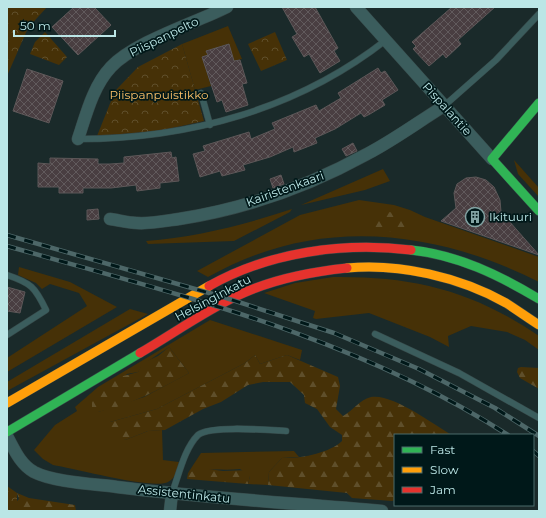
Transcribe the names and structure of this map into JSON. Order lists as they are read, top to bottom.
{
  "streets": {
    "main road": ["Pispalantie", "Helsinginkatu"],
    "street": ["Piispanpelto", "Kairistenkaari", "Assistentinkatu"]
  },
  "crossings": [
    ["Pispalantie", "Kairistenkaari"]
  ],
  "parks": ["Piispanpuistikko"],
  "places": {
    "building": ["Ikituuri"]
  },
  "legend": ["Fast", "Slow", "Jam"],
  "scale_bar": "50 m"
}
